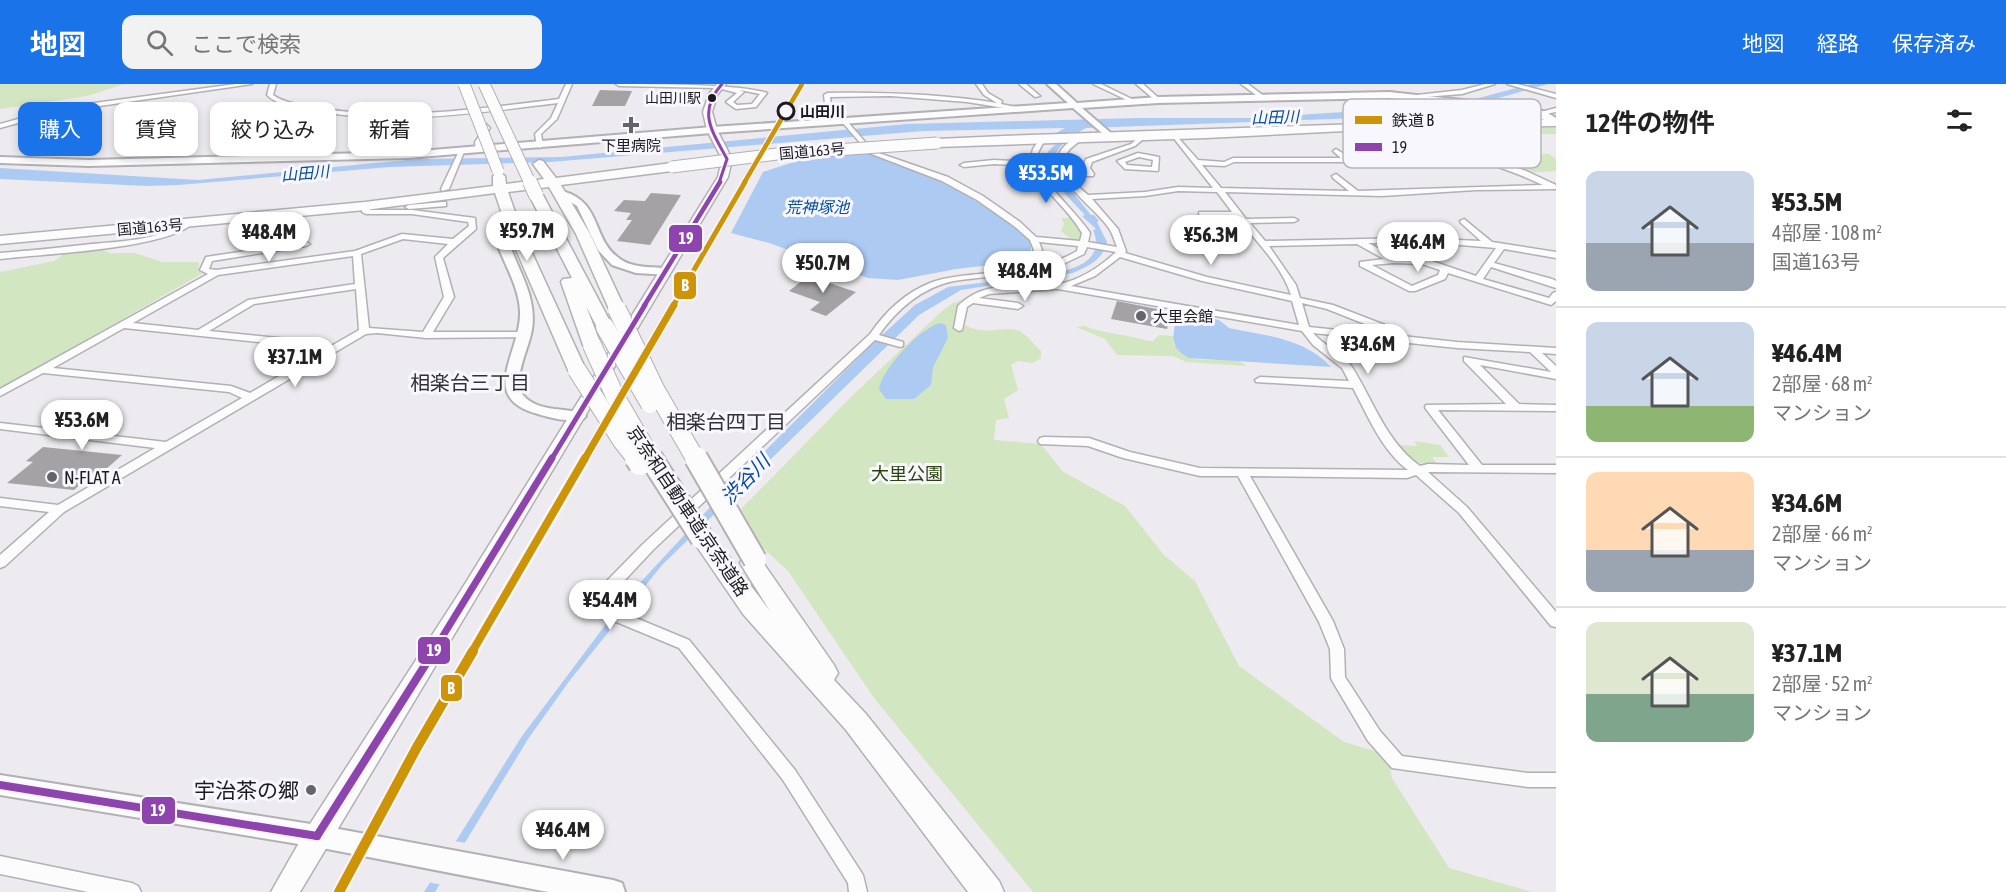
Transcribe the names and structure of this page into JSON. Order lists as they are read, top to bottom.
{
  "streets": {
    "highway": ["国道163号", "京奈和自動車道;京奈道路"]
  },
  "districts": ["相楽台三丁目", "相楽台四丁目"],
  "water": ["山田川", "荒神塚池", "渋谷川"],
  "parks": ["大里公園"],
  "places": {
    "other": [
      "山田川駅",
      "山田川",
      "大里会館",
      "N-FLAT A",
      "宇治茶の郷"
    ],
    "health": ["下里病院"]
  },
  "lines": ["rail line B", "transit line 19"],
  "legend": ["鉄道 B", "19"],
  "page": {
    "header": "地図",
    "search": "ここで検索",
    "nav": ["地図", "経路", "保存済み"],
    "heading": "12件の物件",
    "chip": [
      "購入",
      "賃貸",
      "絞り込み",
      "新着"
    ],
    "price": [
      "¥53.5M",
      "¥59.7M",
      "¥48.4M",
      "¥56.3M",
      "¥46.4M",
      "¥50.7M",
      "¥48.4M",
      "¥34.6M",
      "¥37.1M",
      "¥53.6M",
      "¥54.4M",
      "¥46.4M"
    ],
    "list": [
      {
        "name": "¥53.5M",
        "note": "4部屋 · 108 m² · 国道163号"
      },
      {
        "name": "¥46.4M",
        "note": "2部屋 · 68 m² · マンション"
      },
      {
        "name": "¥34.6M",
        "note": "2部屋 · 66 m² · マンション"
      },
      {
        "name": "¥37.1M",
        "note": "2部屋 · 52 m² · マンション"
      }
    ]
  }
}
